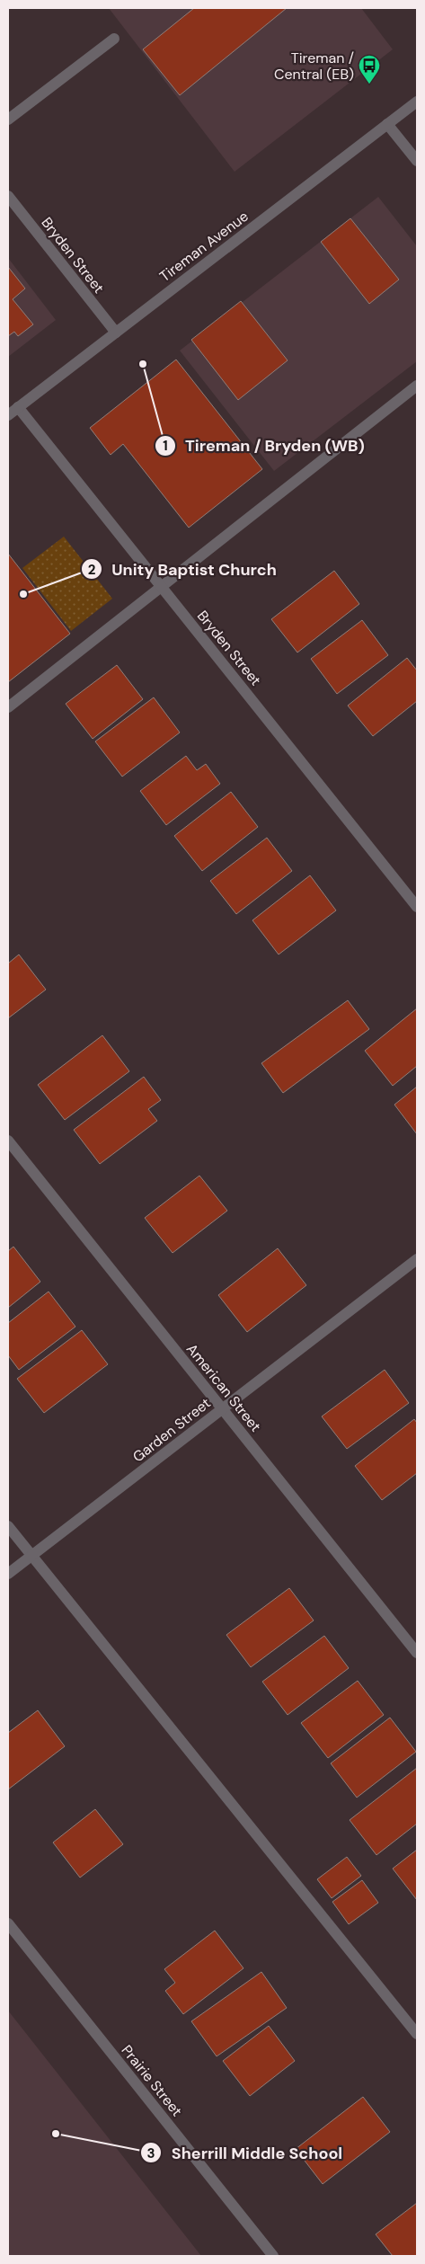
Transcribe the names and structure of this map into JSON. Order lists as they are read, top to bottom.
{
  "streets": {
    "street": [
      "Tireman Avenue",
      "Bryden Street",
      "American Street",
      "Garden Street",
      "Prairie Street"
    ]
  },
  "crossings": [
    ["Tireman Avenue", "Bryden Street"],
    ["American Street", "Garden Street"]
  ],
  "places": {
    "bus stop": ["Tireman / Central (EB)"],
    "other": ["Tireman / Bryden (WB)", "Unity Baptist Church", "Sherrill Middle School"]
  }
}
